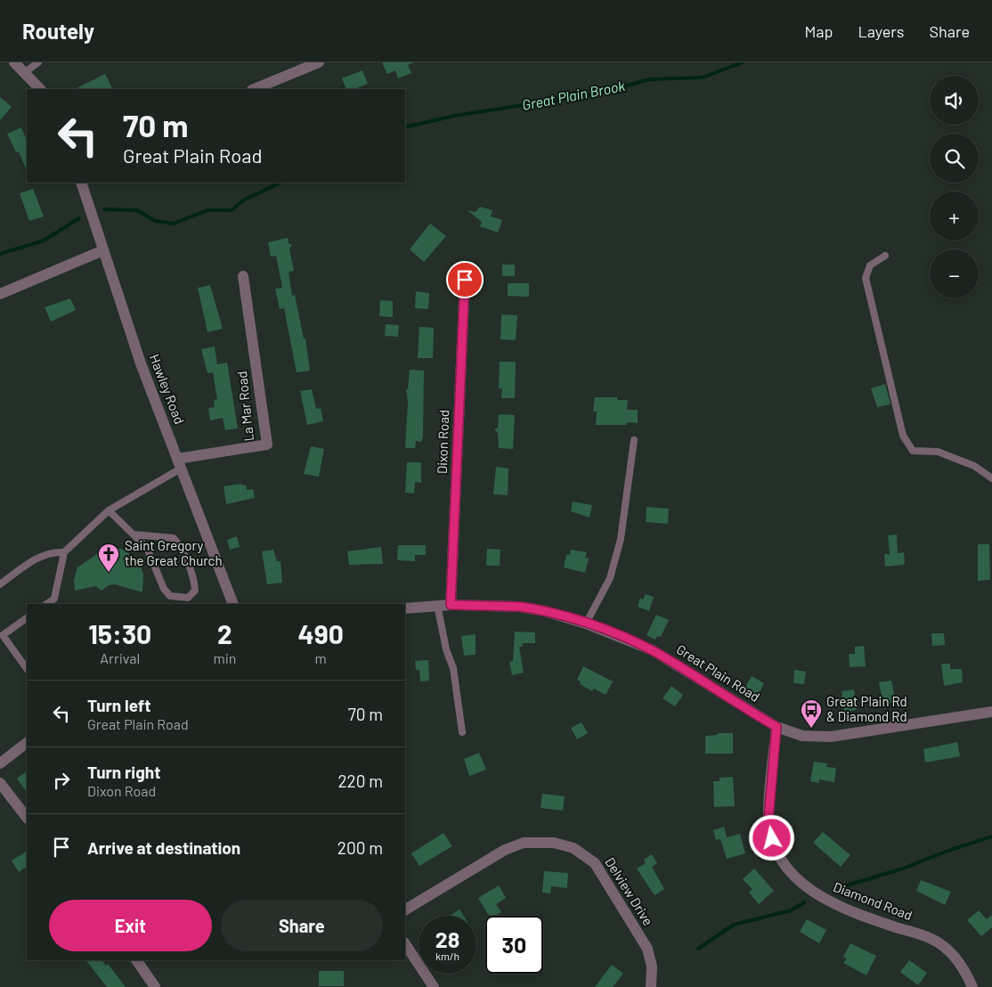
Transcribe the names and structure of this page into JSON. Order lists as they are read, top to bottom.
{
  "streets": {
    "street": [
      "Hawley Road",
      "La Mar Road",
      "Dixon Road",
      "Great Plain Road",
      "Delview Drive",
      "Diamond Road"
    ]
  },
  "crossings": [
    ["Hawley Road", "La Mar Road"],
    ["Dixon Road", "Great Plain Road"],
    ["Great Plain Road", "Diamond Road"]
  ],
  "water": ["Great Plain Brook"],
  "places": {
    "church": ["Saint Gregory the Great Church"],
    "bus stop": ["Great Plain Rd & Diamond Rd"]
  },
  "page": {
    "header": "Routely",
    "nav": ["Map", "Layers", "Share"],
    "map_buttons": ["+", "−"],
    "turn": ["70 m", "Great Plain Road"],
    "eta": [
      "15:30",
      "Arrival",
      "2",
      "min",
      "490",
      "m"
    ],
    "list": [
      {
        "name": "Turn left",
        "note": "Great Plain Road",
        "value": "70 m"
      },
      {
        "name": "Turn right",
        "note": "Dixon Road",
        "value": "220 m"
      },
      {
        "name": "Arrive at destination",
        "value": "200 m"
      }
    ],
    "buttons": ["Exit", "Share"],
    "speed": "28 km/h",
    "limit": "30"
  }
}
